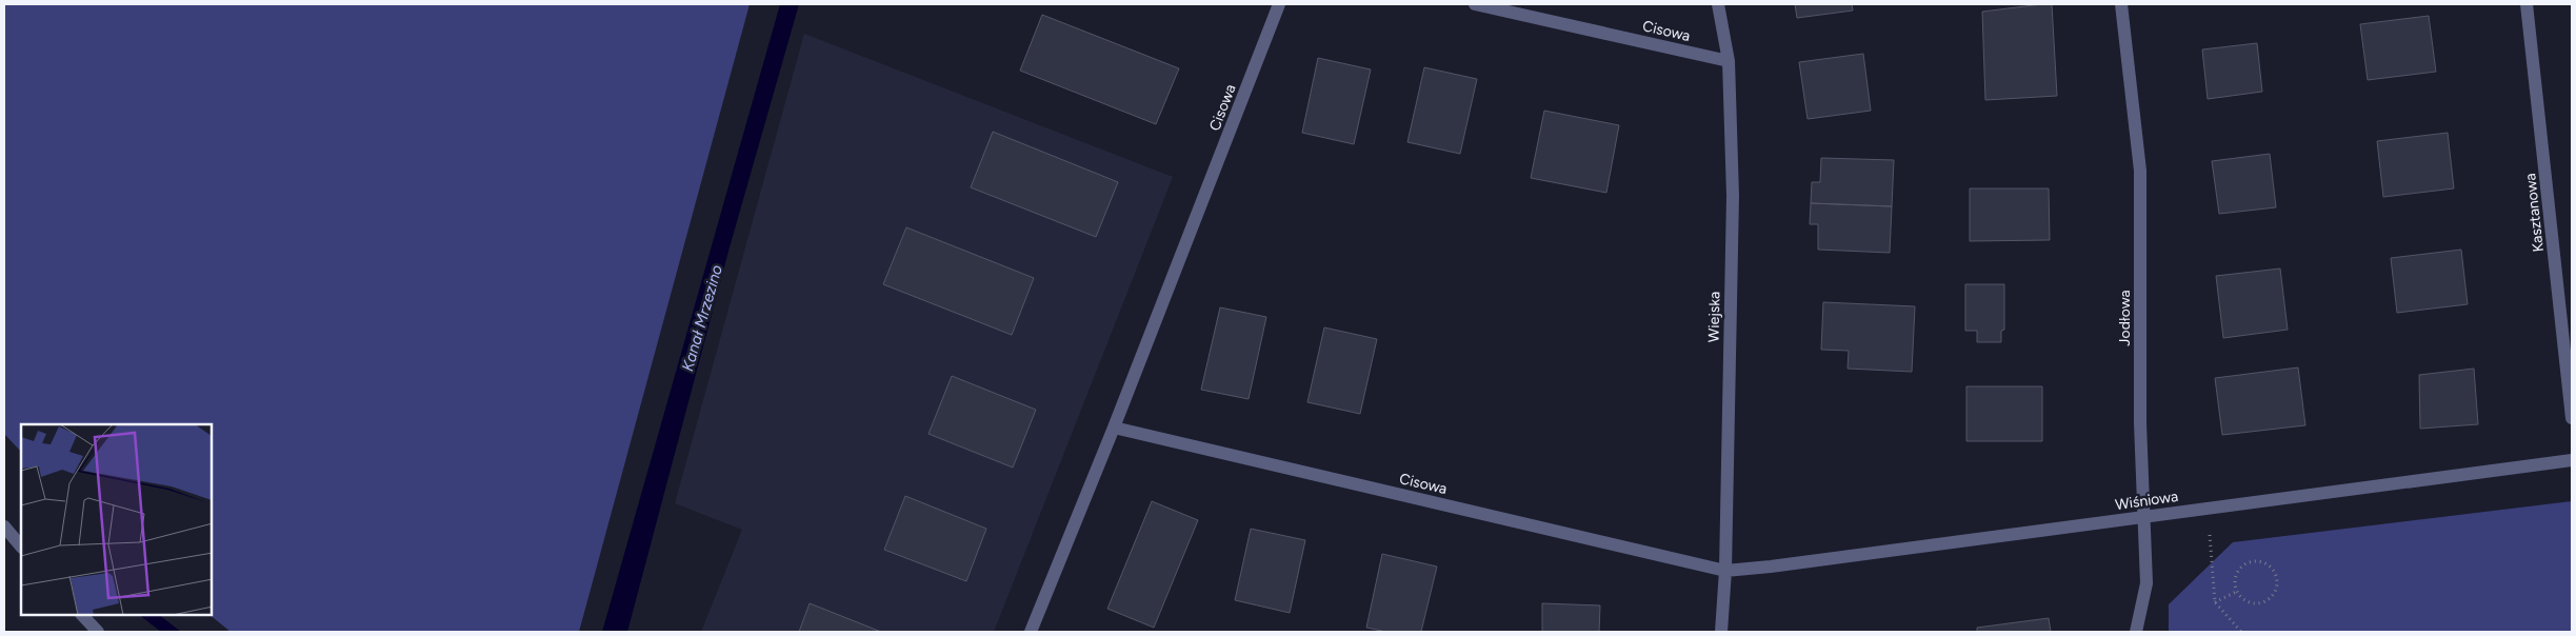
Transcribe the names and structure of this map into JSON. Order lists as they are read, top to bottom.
{
  "streets": {
    "street": [
      "Cisowa",
      "Kasztanowa",
      "Wiejska",
      "Jodłowa",
      "Wiśniowa"
    ]
  },
  "crossings": [
    ["Cisowa", "Wiejska"],
    ["Cisowa", "Wiśniowa"],
    ["Wiejska", "Wiśniowa"],
    ["Jodłowa", "Wiśniowa"]
  ],
  "water": ["Kanał Mrzezino"]
}
